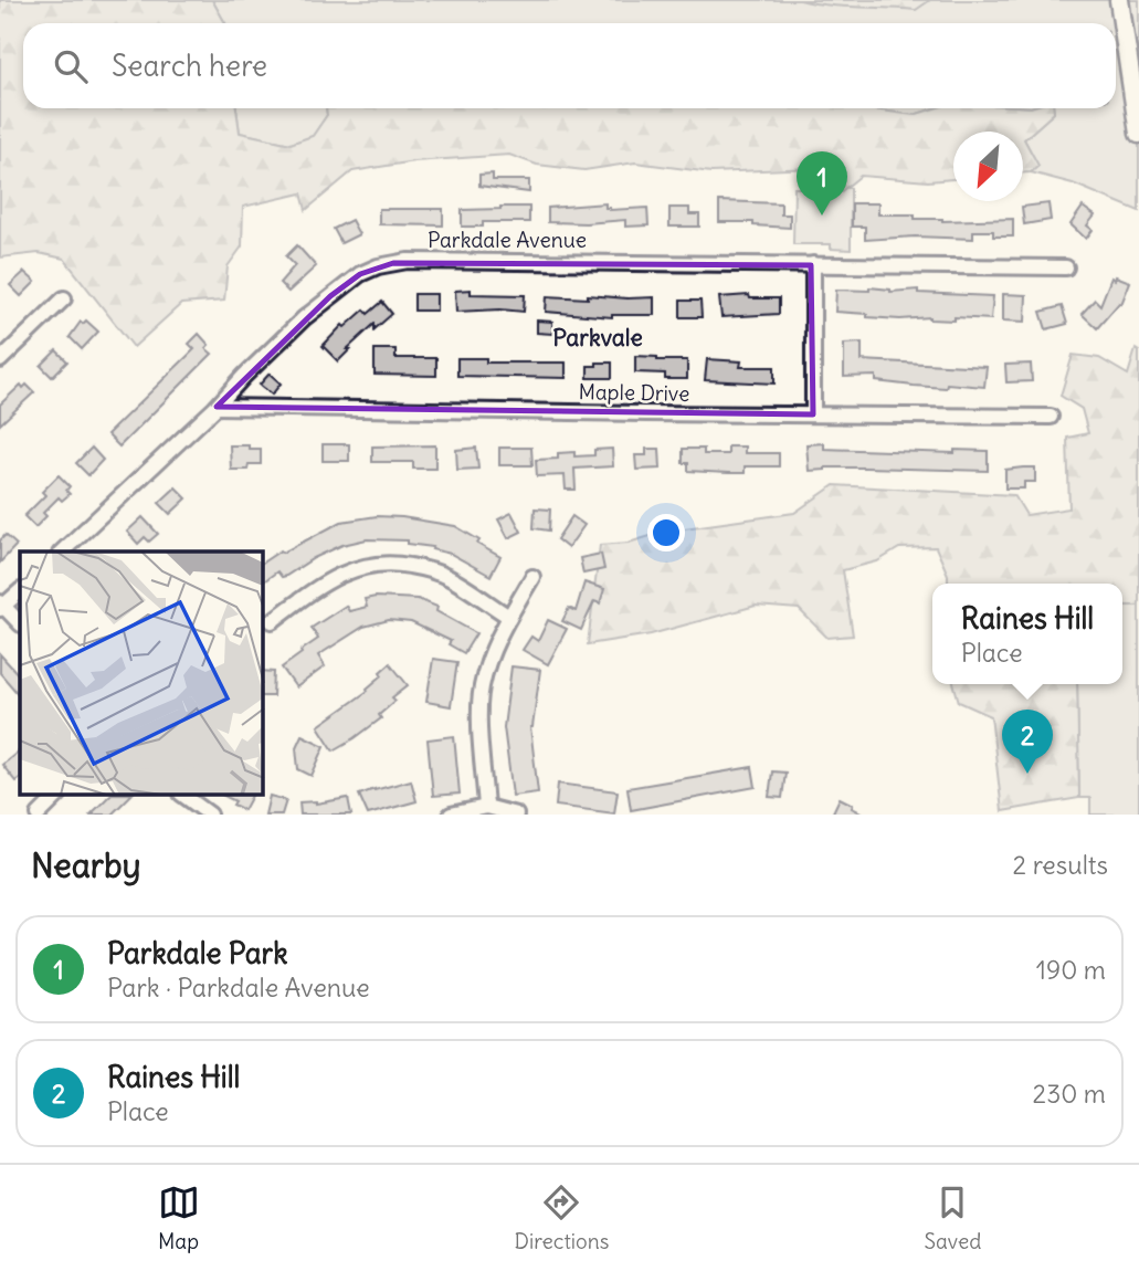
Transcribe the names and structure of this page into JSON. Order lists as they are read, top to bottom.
{
  "streets": {
    "street": ["Parkdale Avenue", "Maple Drive"]
  },
  "crossings": [
    ["Parkdale Avenue", "Maple Drive"]
  ],
  "districts": ["Parkvale"],
  "north": "bottom left",
  "page": {
    "search": "Search here",
    "pins": ["1", "2"],
    "popup": ["Raines Hill", "Place"],
    "heading": ["Nearby", "2 results"],
    "list": [
      {
        "mark": "1",
        "name": "Parkdale Park",
        "note": "Park · Parkdale Avenue",
        "value": "190 m"
      },
      {
        "mark": "2",
        "name": "Raines Hill",
        "note": "Place",
        "value": "230 m"
      }
    ],
    "nav": ["Map", "Directions", "Saved"]
  }
}
